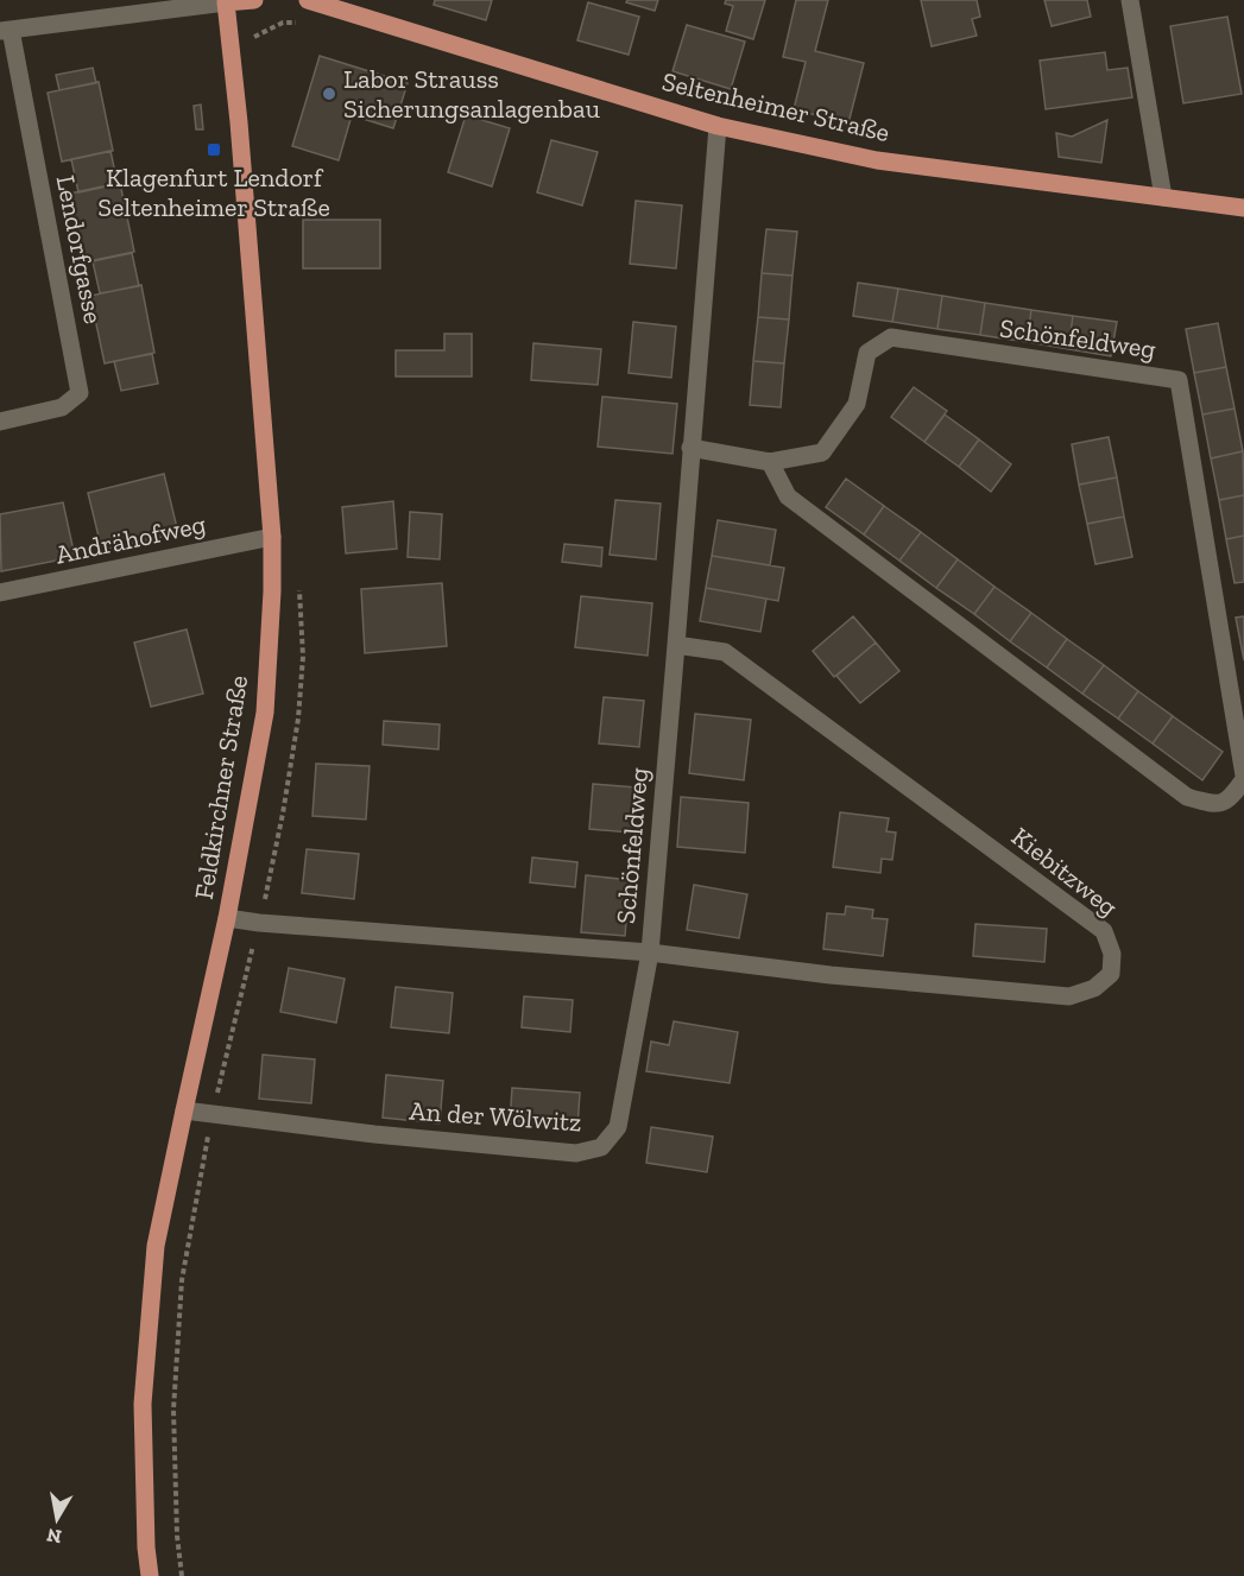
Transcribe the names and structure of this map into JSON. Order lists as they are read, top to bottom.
{
  "streets": {
    "main road": ["Seltenheimer Straße", "Feldkirchner Straße"],
    "street": [
      "Lendorfgasse",
      "Schönfeldweg",
      "Andrähofweg",
      "Kiebitzweg",
      "An der Wölwitz"
    ]
  },
  "crossings": [
    ["Seltenheimer Straße", "Schönfeldweg"],
    ["Lendorfgasse", "Feldkirchner Straße"],
    ["Schönfeldweg", "Feldkirchner Straße"],
    ["Schönfeldweg", "Kiebitzweg"],
    ["Schönfeldweg", "An der Wölwitz"],
    ["Andrähofweg", "Feldkirchner Straße"],
    ["Feldkirchner Straße", "An der Wölwitz"],
    ["Kiebitzweg", "An der Wölwitz"]
  ],
  "places": {
    "other": ["Labor Strauss Sicherungsanlagenbau"],
    "transit": ["Klagenfurt Lendorf Seltenheimer Straße"]
  },
  "north": "bottom"
}
